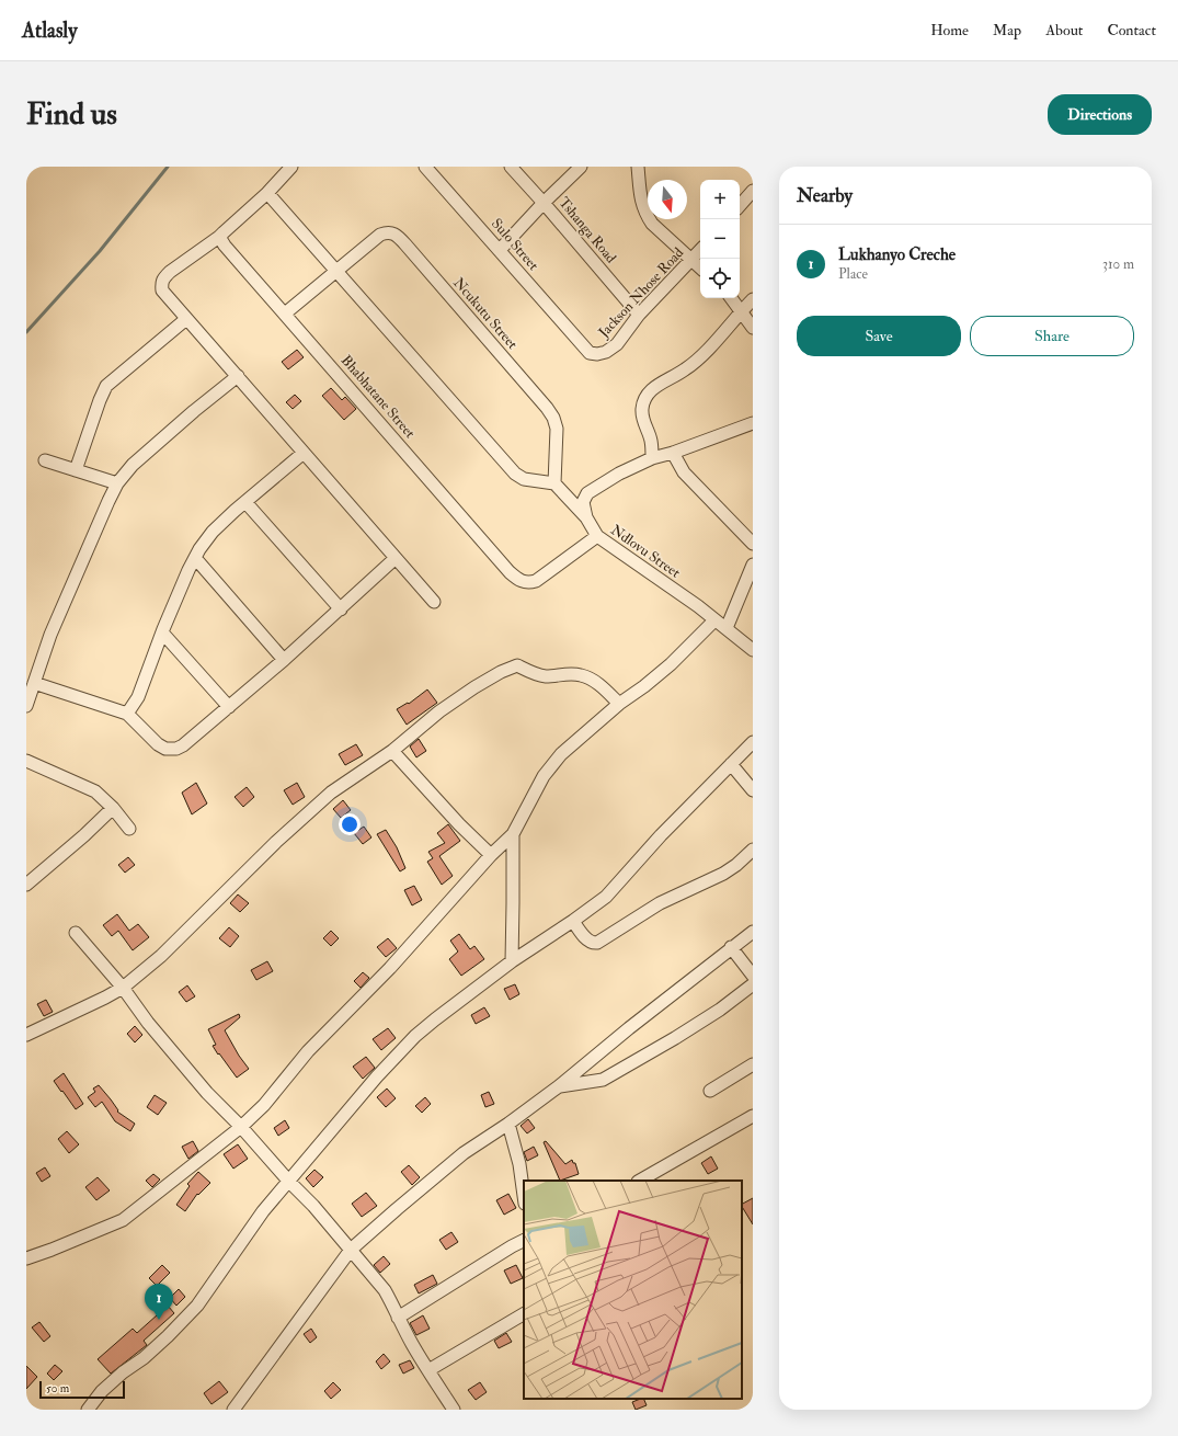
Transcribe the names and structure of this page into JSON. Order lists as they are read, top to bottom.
{
  "streets": {
    "street": [
      "Tshanga Road",
      "Sulo Street",
      "Jackson Nhose Road",
      "Ncukutu Street",
      "Bhabhatane Street",
      "Ndlovu Street"
    ]
  },
  "crossings": [
    ["Tshanga Road", "Jackson Nhose Road"],
    ["Sulo Street", "Jackson Nhose Road"],
    ["Ncukutu Street", "Bhabhatane Street"],
    ["Bhabhatane Street", "Ndlovu Street"]
  ],
  "scale_bar": "50 m",
  "north": "bottom",
  "page": {
    "header": "Atlasly",
    "nav": [
      "Home",
      "Map",
      "About",
      "Contact"
    ],
    "buttons": [
      "Directions",
      ["Save", "Share"]
    ],
    "title": "Find us",
    "heading": "Nearby",
    "map_buttons": ["+", "−"],
    "list": [
      {
        "mark": "1",
        "name": "Lukhanyo Creche",
        "note": "Place",
        "value": "310 m"
      }
    ],
    "pins": "1",
    "scale": "50 m"
  }
}
